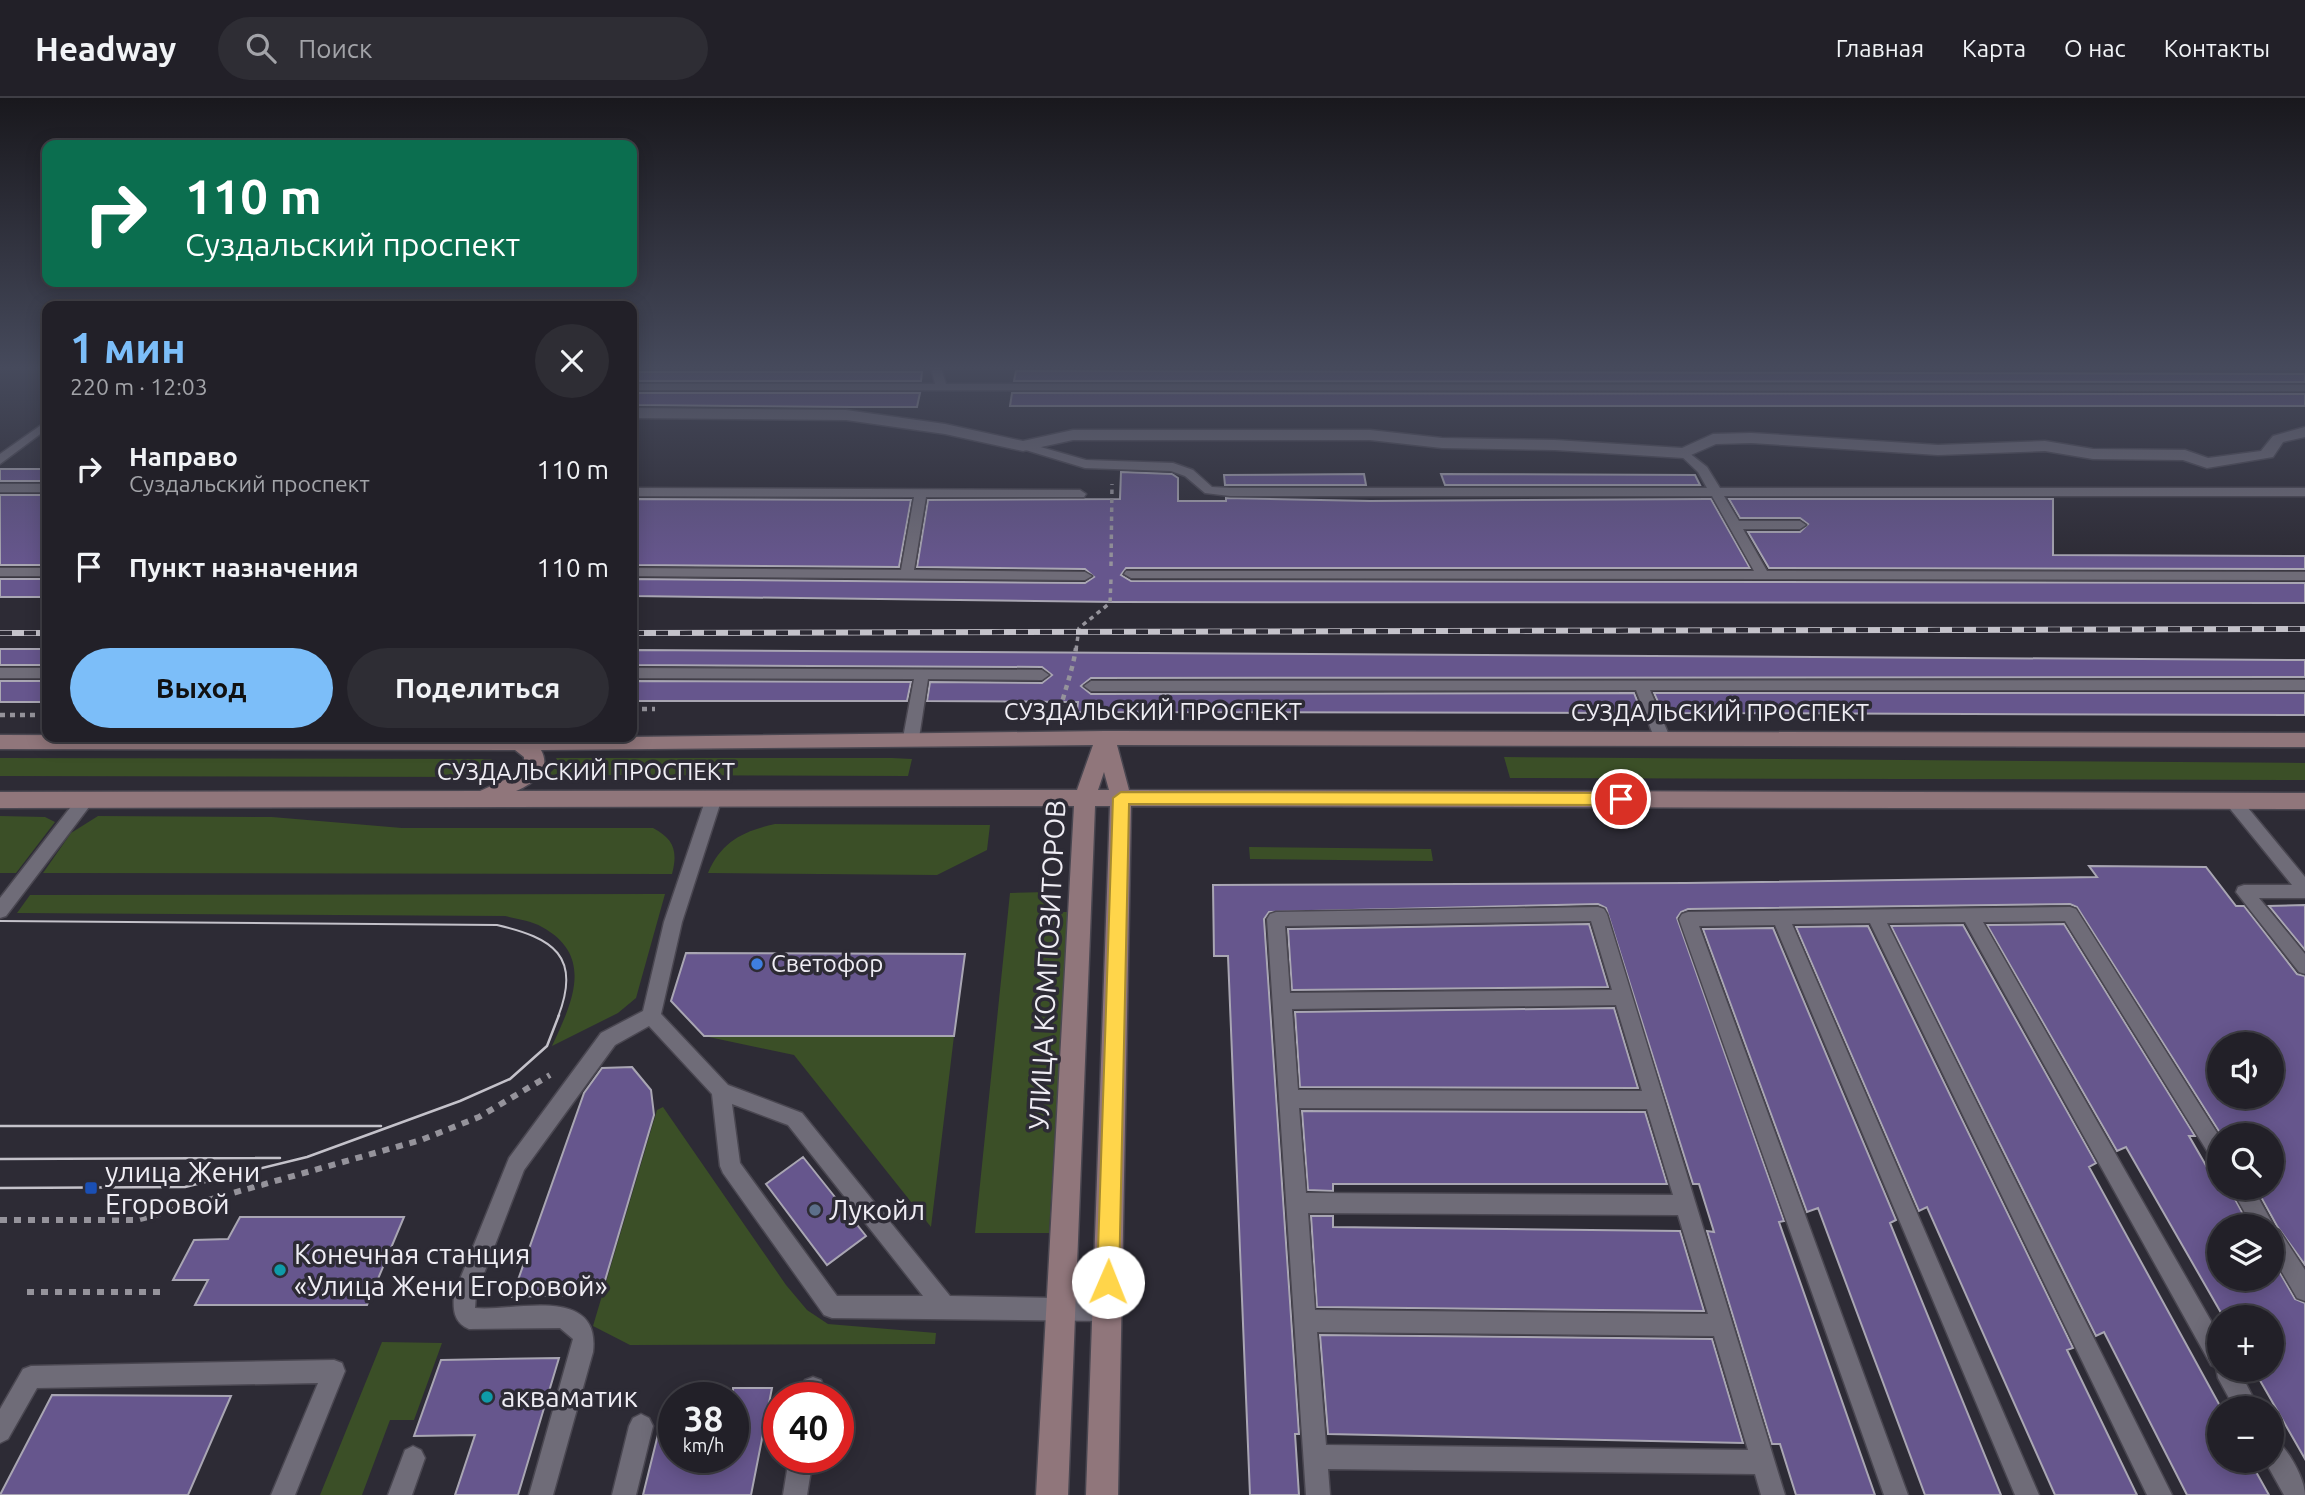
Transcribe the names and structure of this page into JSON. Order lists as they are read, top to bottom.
{
  "streets": {
    "main road": ["СУЗДАЛЬСКИЙ ПРОСПЕКТ", "УЛИЦА КОМПОЗИТОРОВ"]
  },
  "crossings": [
    ["СУЗДАЛЬСКИЙ ПРОСПЕКТ", "УЛИЦА КОМПОЗИТОРОВ"]
  ],
  "places": {
    "other": [
      "Светофор",
      "Лукойл",
      "Конечная станция «Улица Жени Егоровой»",
      "акваматик"
    ],
    "transit": ["улица Жени Егоровой"]
  },
  "page": {
    "header": "Headway",
    "search": "Поиск",
    "nav": [
      "Главная",
      "Карта",
      "О нас",
      "Контакты"
    ],
    "turn": ["110 m", "Суздальский проспект"],
    "heading": ["1 мин", "220 m · 12:03"],
    "list": [
      {
        "name": "Направо",
        "note": "Суздальский проспект",
        "value": "110 m"
      },
      {
        "name": "Пункт назначения",
        "value": "110 m"
      }
    ],
    "buttons": ["Выход", "Поделиться"],
    "map_buttons": ["+", "−"],
    "speed": "38 km/h",
    "limit": "40"
  }
}
